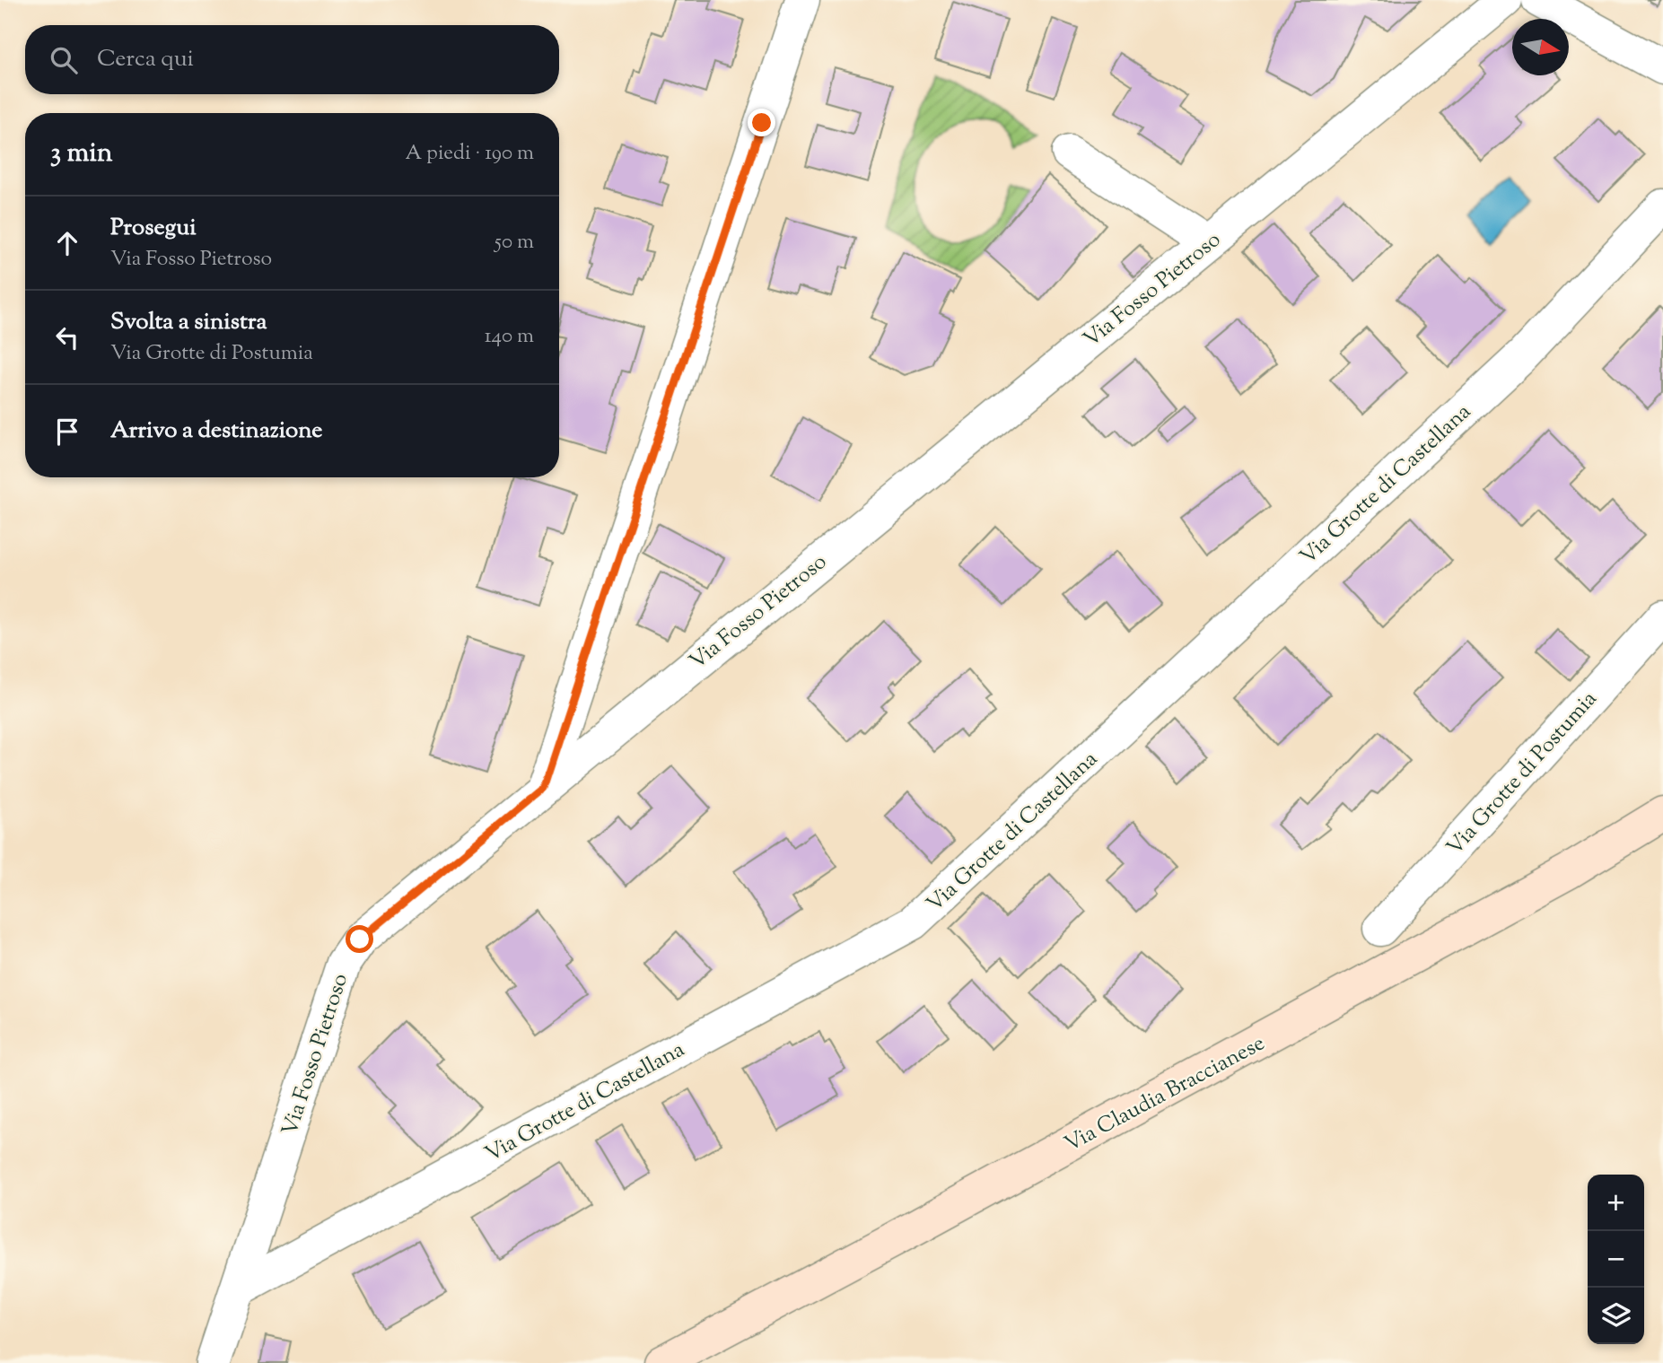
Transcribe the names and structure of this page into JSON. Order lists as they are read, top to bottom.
{
  "streets": {
    "main road": ["Via Claudia Braccianese"],
    "street": ["Via Fosso Pietroso", "Via Grotte di Castellana", "Via Grotte di Postumia"]
  },
  "crossings": [
    ["Via Fosso Pietroso", "Via Grotte di Castellana"]
  ],
  "north": "right",
  "page": {
    "search": "Cerca qui",
    "heading": ["3 min", "A piedi · 190 m"],
    "list": [
      ["Prosegui", "Via Fosso Pietroso", "50 m"],
      ["Svolta a sinistra", "Via Grotte di Postumia", "140 m"],
      "Arrivo a destinazione"
    ],
    "map_buttons": ["+", "−"]
  }
}
